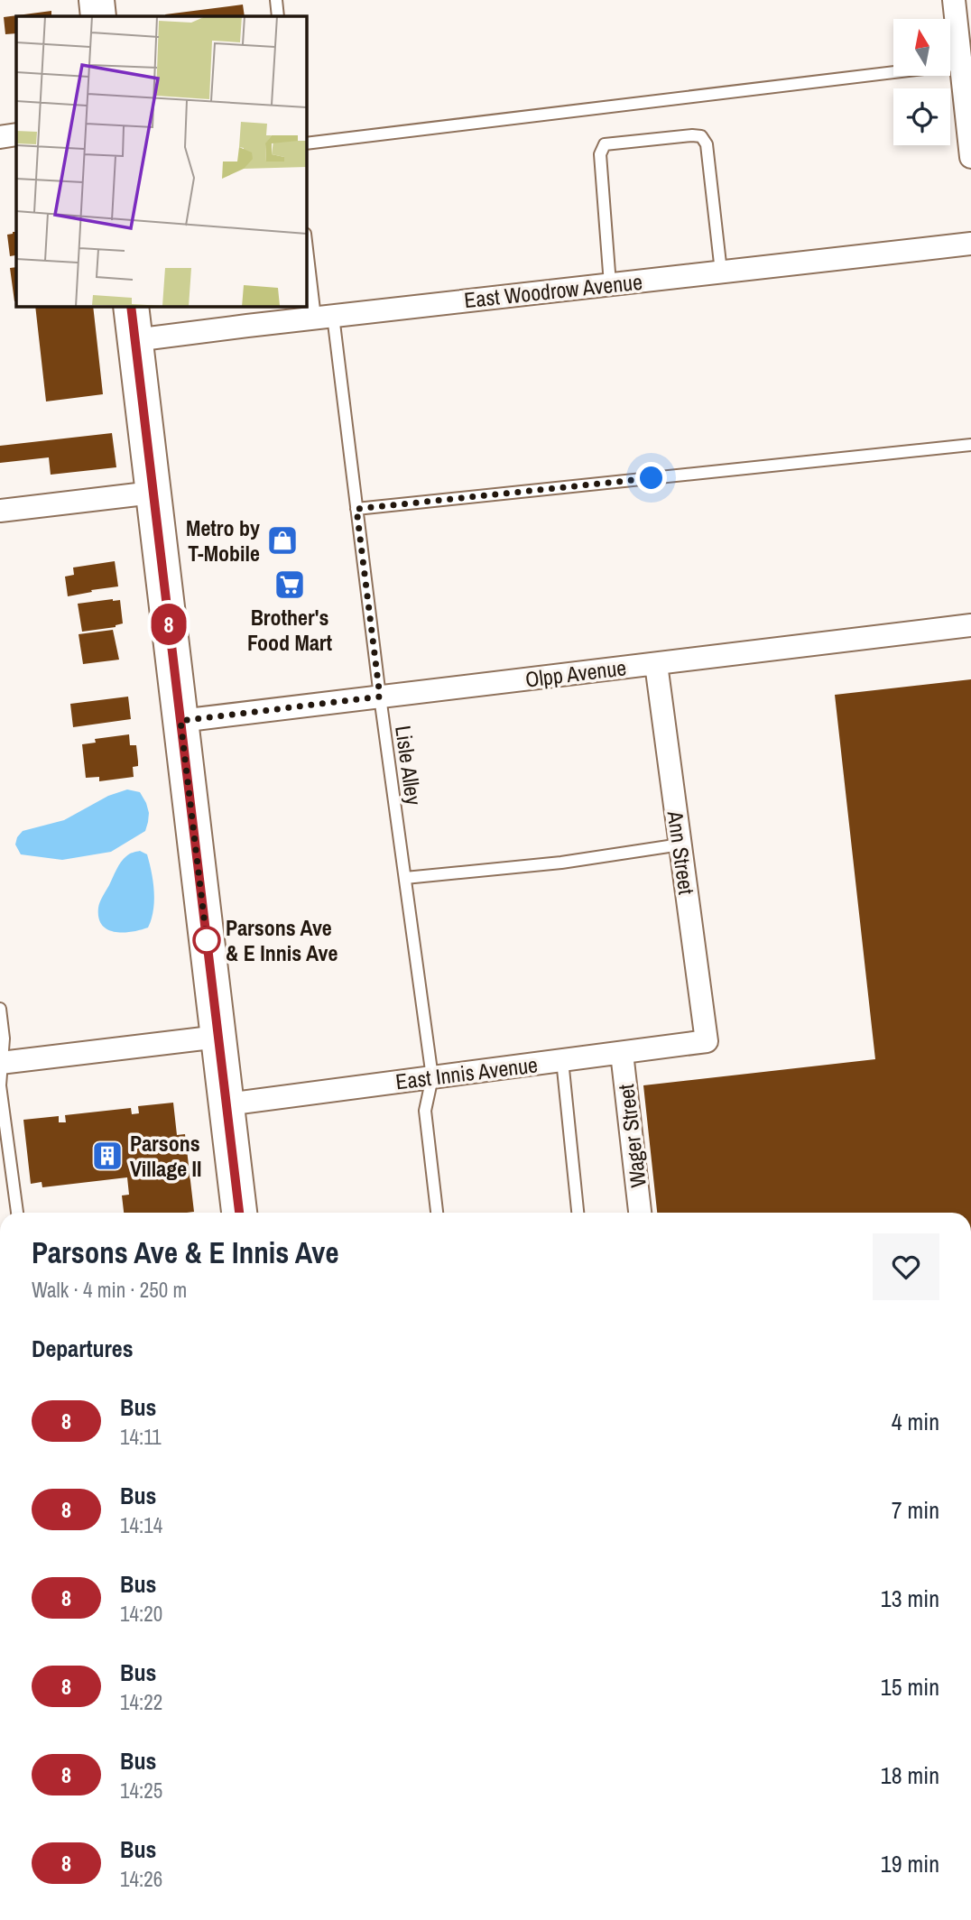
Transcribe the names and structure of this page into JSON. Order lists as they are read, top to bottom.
{
  "streets": {
    "street": [
      "East Woodrow Avenue",
      "Olpp Avenue",
      "Ann Street",
      "East Innis Avenue",
      "Wager Street"
    ],
    "lane": ["Lisle Alley"]
  },
  "crossings": [
    ["East Woodrow Avenue", "Lisle Alley"],
    ["Olpp Avenue", "Lisle Alley"],
    ["Olpp Avenue", "Ann Street"],
    ["Lisle Alley", "East Innis Avenue"],
    ["Ann Street", "East Innis Avenue"],
    ["East Innis Avenue", "Wager Street"]
  ],
  "places": {
    "shop": ["Metro by T-Mobile"],
    "supermarket": ["Brother's Food Mart"],
    "other": ["Parsons Ave & E Innis Ave"],
    "building": ["Parsons Village II"]
  },
  "lines": ["bus line 8"],
  "north": "top",
  "page": {
    "on_map": "8",
    "heading": [
      ["Parsons Ave & E Innis Ave", "Walk · 4 min · 250 m"],
      "Departures"
    ],
    "list": [
      {
        "mark": "8",
        "name": "Bus",
        "note": "14:11",
        "value": "4 min"
      },
      {
        "mark": "8",
        "name": "Bus",
        "note": "14:14",
        "value": "7 min"
      },
      {
        "mark": "8",
        "name": "Bus",
        "note": "14:20",
        "value": "13 min"
      },
      {
        "mark": "8",
        "name": "Bus",
        "note": "14:22",
        "value": "15 min"
      },
      {
        "mark": "8",
        "name": "Bus",
        "note": "14:25",
        "value": "18 min"
      },
      {
        "mark": "8",
        "name": "Bus",
        "note": "14:26",
        "value": "19 min"
      }
    ]
  }
}
